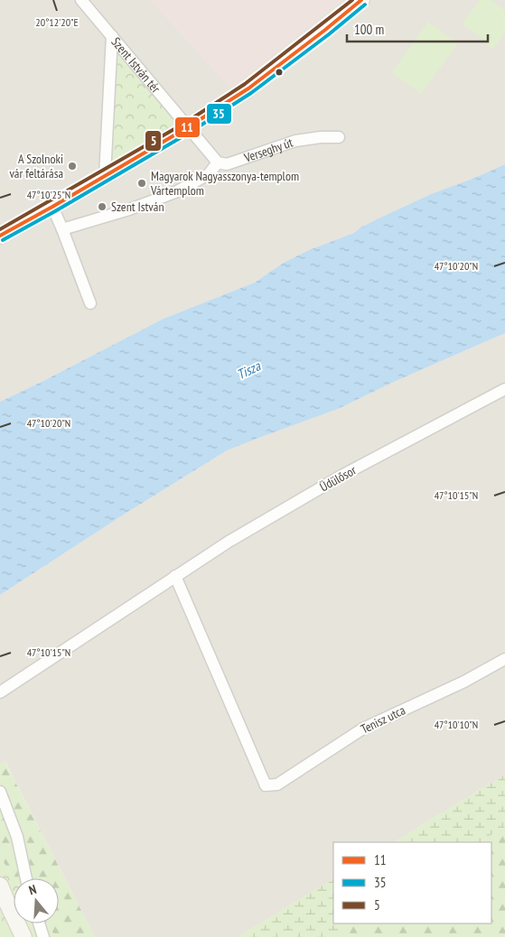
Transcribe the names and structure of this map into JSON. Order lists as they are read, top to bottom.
{
  "streets": {
    "street": [
      "Szent István tér",
      "Verseghy út",
      "Üdülősor",
      "Tenisz utca"
    ]
  },
  "crossings": [
    ["Üdülősor", "Tenisz utca"]
  ],
  "water": ["Tisza"],
  "places": ["A Szolnoki vár feltárása", "Magyarok Nagyasszonya-templom Vártemplom", "Szent István"],
  "lines": ["transit line 11", "transit line 5", "transit line 35"],
  "legend": ["11", "35", "5"],
  "scale_bar": "100 m",
  "north": "top",
  "coordinates": [
    "20°12'20\"E",
    "47°10'25\"N",
    "47°10'20\"N",
    "47°10'15\"N",
    "47°10'10\"N"
  ]
}
